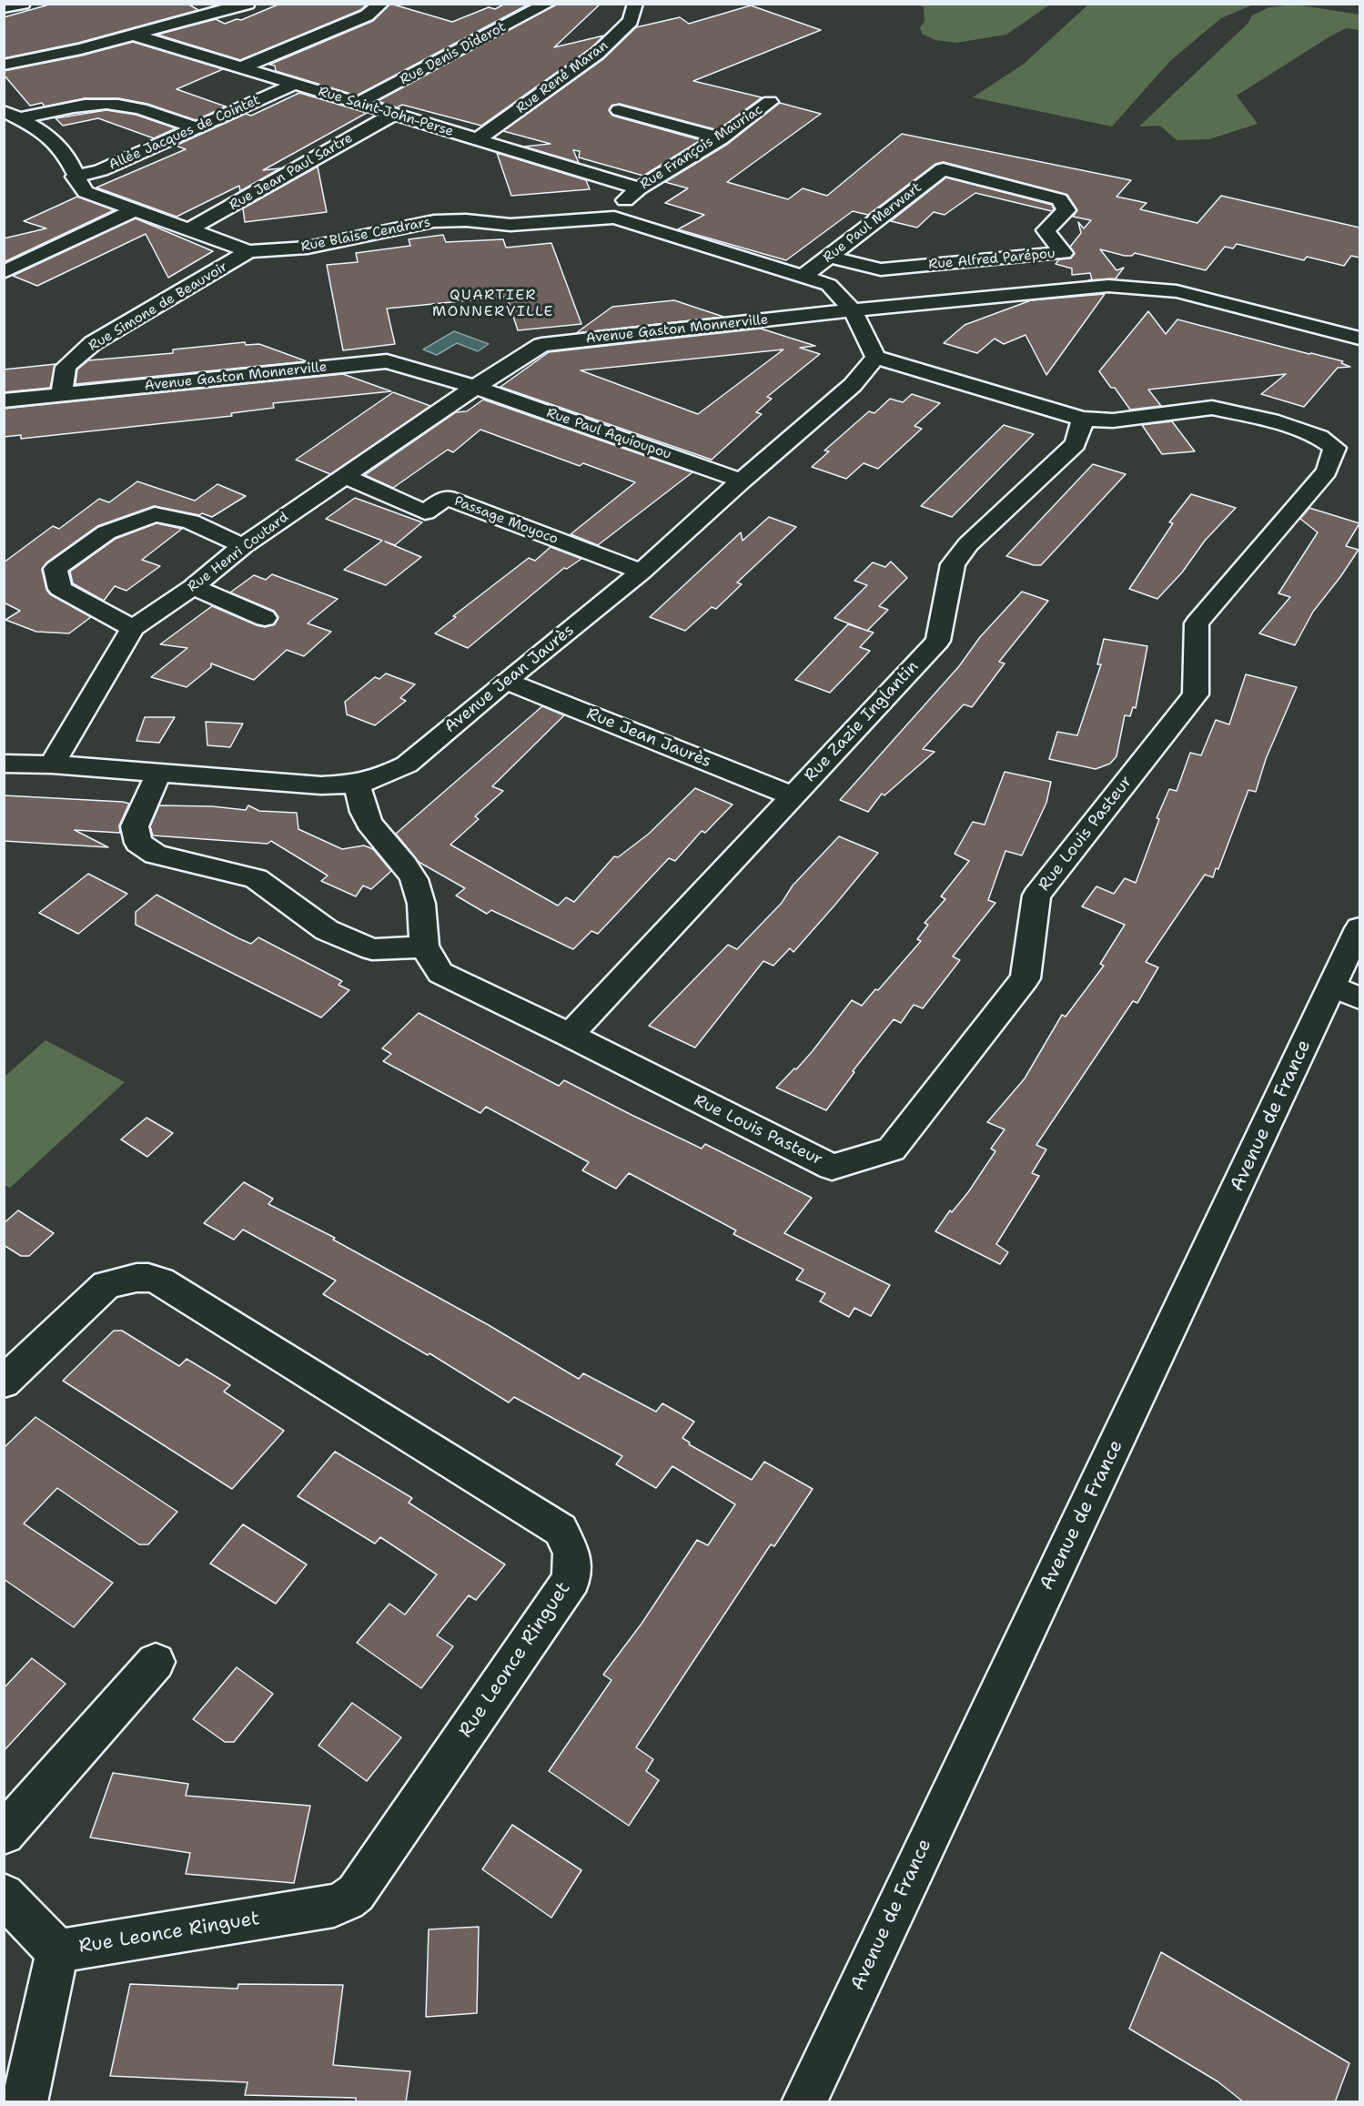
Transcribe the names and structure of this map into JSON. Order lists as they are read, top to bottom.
{
  "streets": {
    "street": [
      "Rue Denis Diderot",
      "Rue René Maran",
      "Rue Saint-John-Perse",
      "Allée Jacques de Cointet",
      "Rue François Mauriac",
      "Rue Jean Paul Sartre",
      "Rue Paul Merwart",
      "Rue Blaise Cendrars",
      "Rue Alfred Parépou",
      "Rue Simone de Beauvoir",
      "Avenue Gaston Monnerville",
      "Rue Paul Aquioupou",
      "Passage Moyoco",
      "Rue Henri Coutard",
      "Avenue Jean Jaurès",
      "Rue Zazie Inglantin",
      "Rue Jean Jaurès",
      "Rue Louis Pasteur",
      "Avenue de France",
      "Rue Leonce Ringuet"
    ]
  },
  "crossings": [
    ["Rue Denis Diderot", "Rue Saint-John-Perse"],
    ["Rue René Maran", "Rue Saint-John-Perse"],
    ["Rue Saint-John-Perse", "Allée Jacques de Cointet"],
    ["Rue Saint-John-Perse", "Rue François Mauriac"],
    ["Rue Saint-John-Perse", "Rue Jean Paul Sartre"],
    ["Allée Jacques de Cointet", "Rue Blaise Cendrars"],
    ["Rue François Mauriac", "Rue Blaise Cendrars"],
    ["Rue Jean Paul Sartre", "Rue Blaise Cendrars"],
    ["Rue Paul Merwart", "Rue Blaise Cendrars"],
    ["Rue Paul Merwart", "Rue Alfred Parépou"],
    ["Rue Blaise Cendrars", "Rue Simone de Beauvoir"],
    ["Rue Blaise Cendrars", "Avenue Gaston Monnerville"],
    ["Rue Simone de Beauvoir", "Avenue Gaston Monnerville"],
    ["Avenue Gaston Monnerville", "Rue Paul Aquioupou"],
    ["Avenue Gaston Monnerville", "Rue Henri Coutard"],
    ["Rue Paul Aquioupou", "Rue Henri Coutard"],
    ["Rue Paul Aquioupou", "Avenue Jean Jaurès"],
    ["Passage Moyoco", "Rue Henri Coutard"],
    ["Passage Moyoco", "Avenue Jean Jaurès"],
    ["Rue Henri Coutard", "Avenue Jean Jaurès"],
    ["Avenue Jean Jaurès", "Rue Jean Jaurès"],
    ["Rue Zazie Inglantin", "Rue Jean Jaurès"],
    ["Rue Zazie Inglantin", "Rue Louis Pasteur"]
  ],
  "districts": ["QUARTIER MONNERVILLE"]
}
